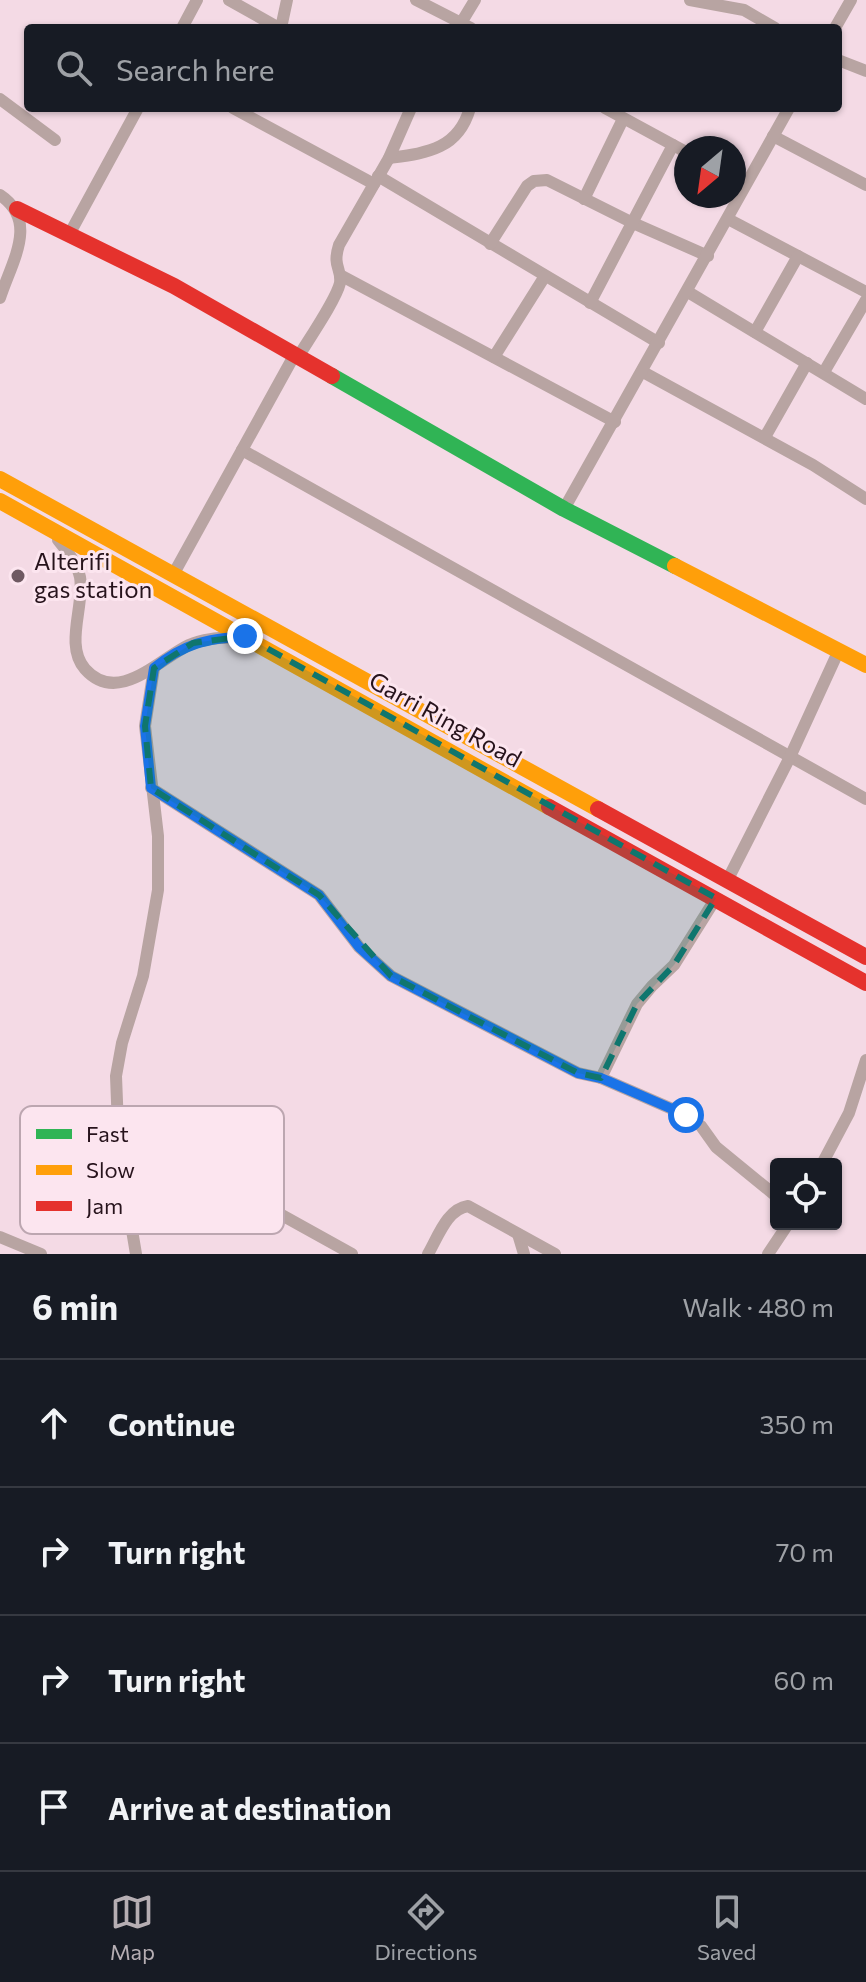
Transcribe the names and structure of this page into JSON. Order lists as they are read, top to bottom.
{
  "streets": {
    "main road": ["Garri Ring Road"]
  },
  "places": ["Alterifi gas station"],
  "legend": ["Fast", "Slow", "Jam"],
  "north": "bottom left",
  "page": {
    "search": "Search here",
    "heading": ["6 min", "Walk · 480 m"],
    "list": [
      ["Continue", "350 m"],
      ["Turn right", "70 m"],
      ["Turn right", "60 m"],
      "Arrive at destination"
    ],
    "nav": ["Map", "Directions", "Saved"]
  }
}
